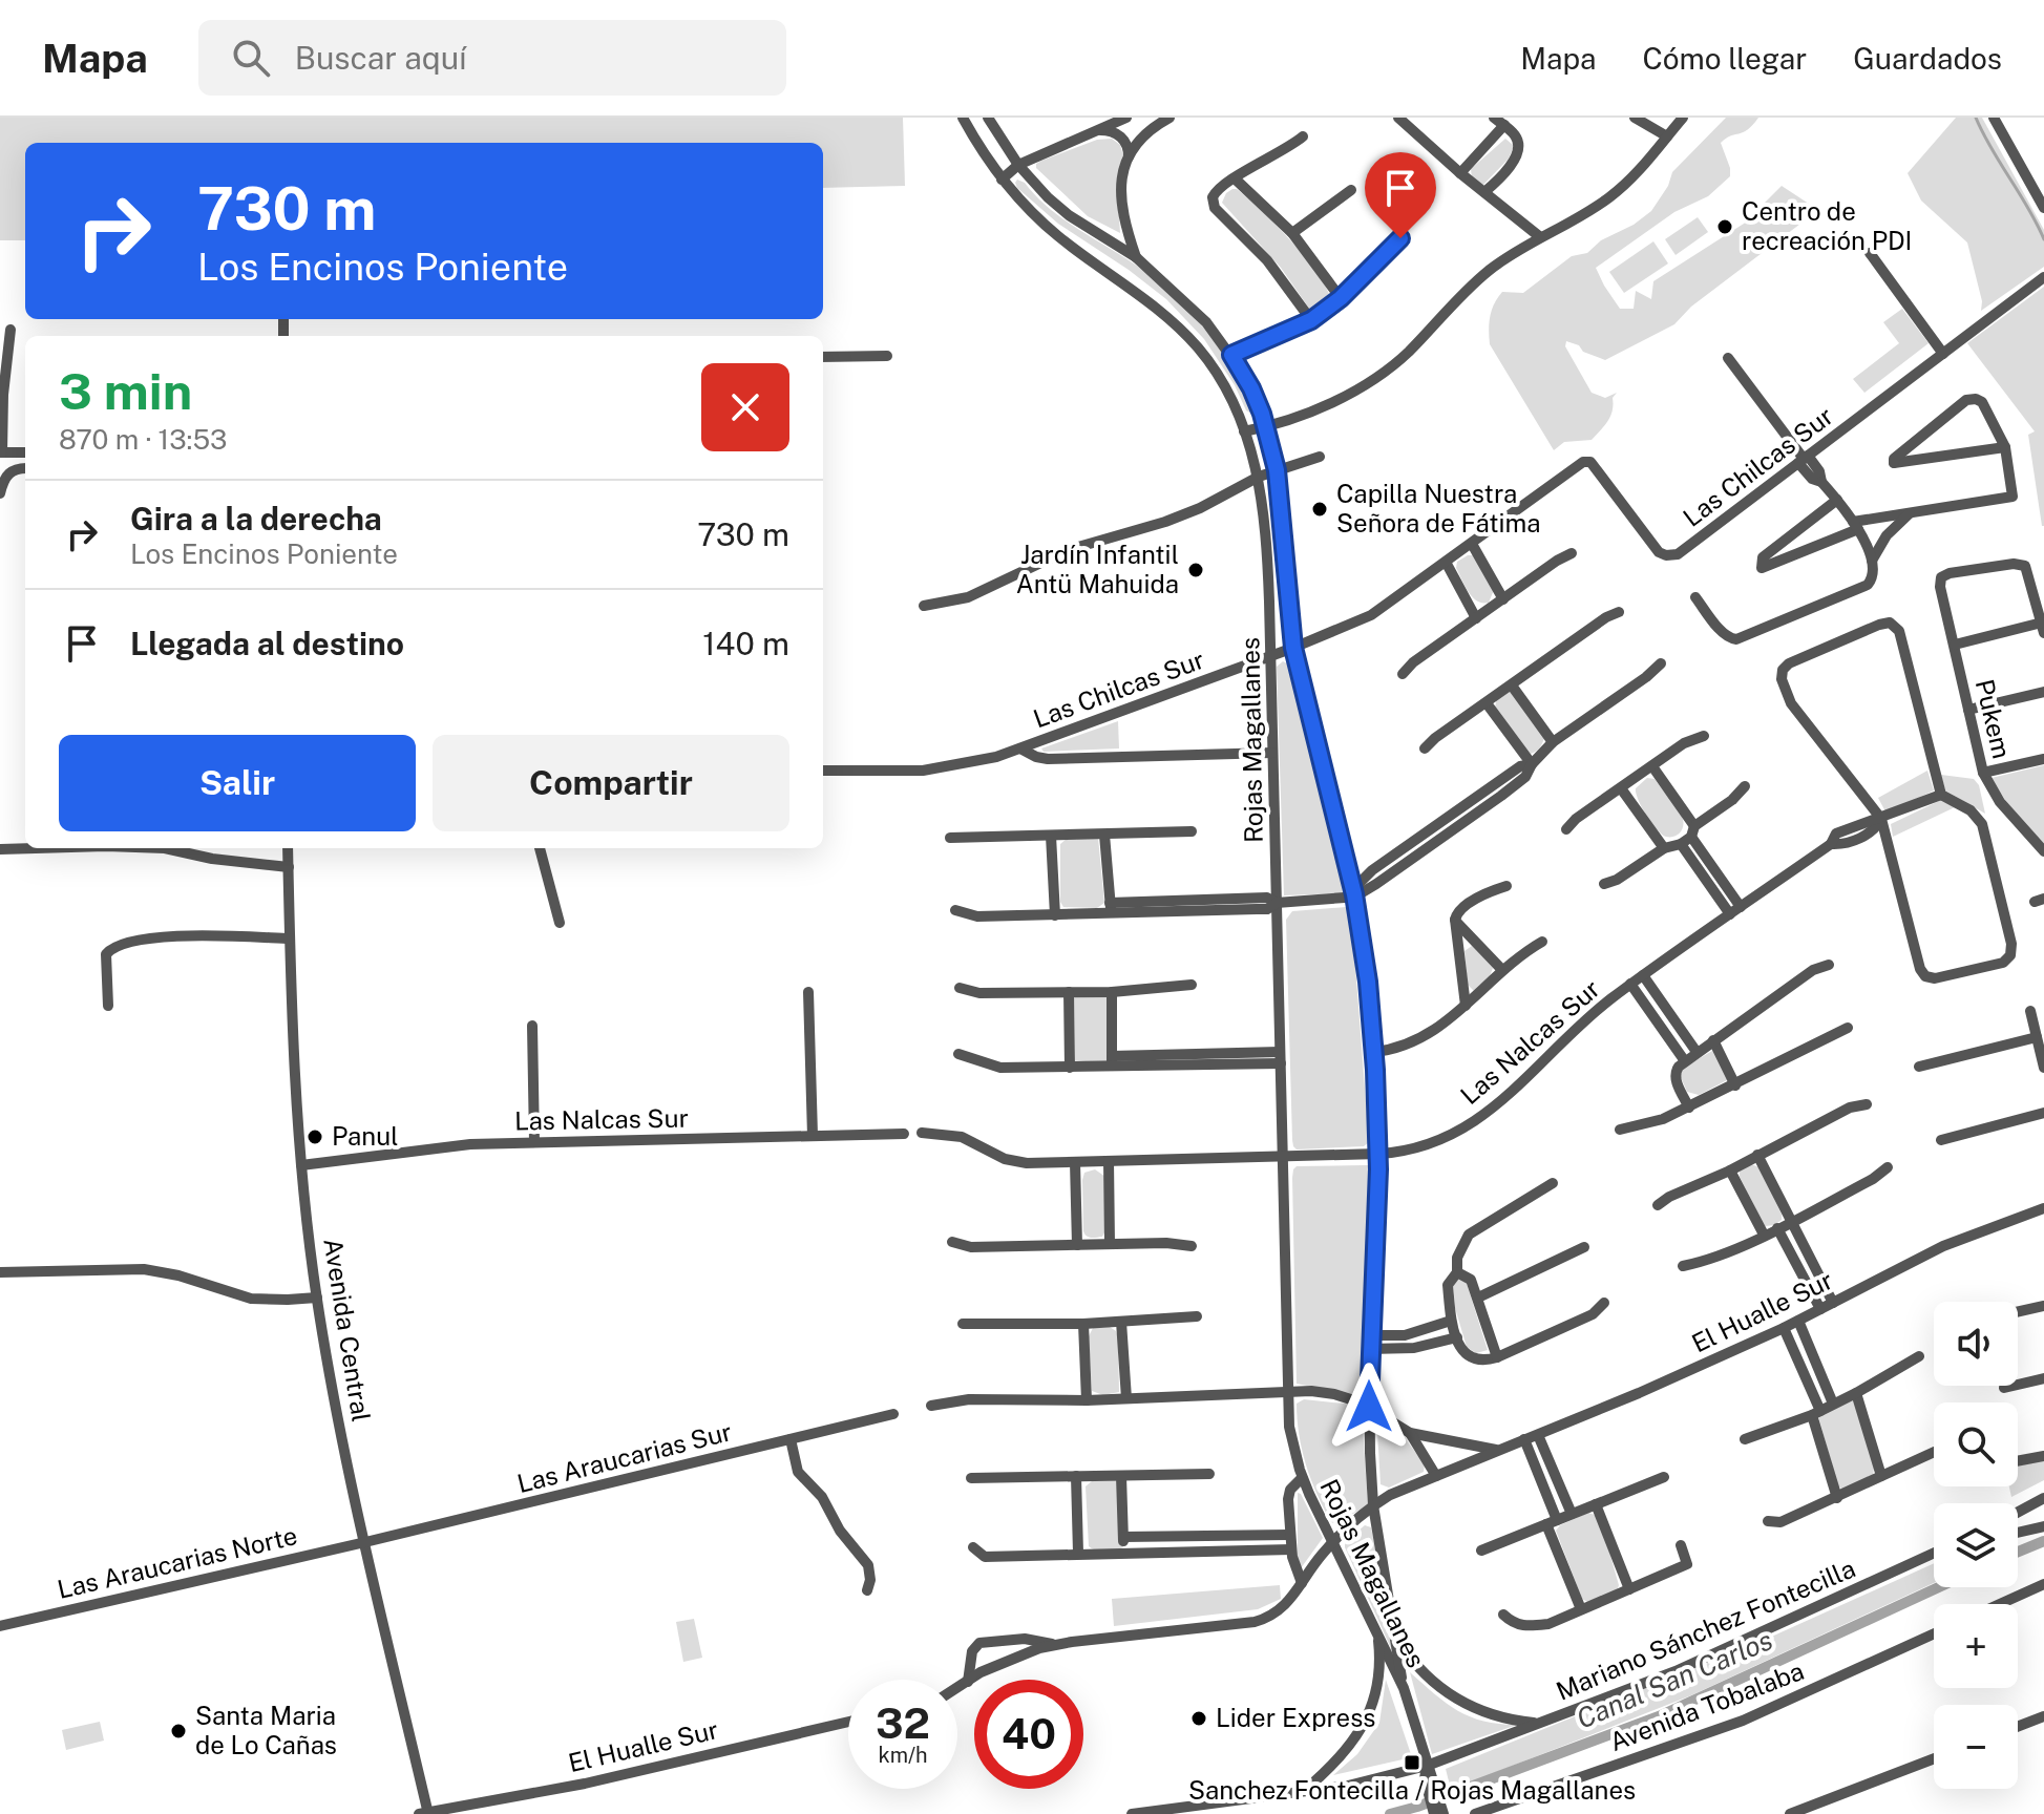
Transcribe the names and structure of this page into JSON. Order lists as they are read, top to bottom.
{
  "streets": {
    "street": [
      "Las Chilcas Sur",
      "Pukem",
      "Rojas Magallanes",
      "Las Nalcas Sur",
      "El Hualle Sur",
      "Avenida Central",
      "Las Araucarias Sur",
      "Las Araucarias Norte",
      "Mariano Sánchez Fontecilla",
      "Avenida Tobalaba"
    ]
  },
  "crossings": [
    ["Las Chilcas Sur", "Rojas Magallanes"],
    ["Rojas Magallanes", "Las Nalcas Sur"],
    ["Rojas Magallanes", "El Hualle Sur"],
    ["Rojas Magallanes", "Mariano Sánchez Fontecilla"],
    ["Las Nalcas Sur", "Avenida Central"],
    ["El Hualle Sur", "Avenida Central"],
    ["Avenida Central", "Las Araucarias Sur"],
    ["Avenida Central", "Las Araucarias Norte"],
    ["Las Araucarias Sur", "Las Araucarias Norte"]
  ],
  "water": ["Canal San Carlos"],
  "places": {
    "other": [
      "Centro de recreación PDI",
      "Capilla Nuestra Señora de Fátima",
      "Jardín Infantil Antü Mahuida",
      "Panul",
      "Lider Express",
      "Santa Maria de Lo Cañas"
    ],
    "transit": ["Sanchez Fontecilla / Rojas Magallanes"]
  },
  "page": {
    "header": "Mapa",
    "search": "Buscar aquí",
    "nav": ["Mapa", "Cómo llegar", "Guardados"],
    "turn": ["730 m", "Los Encinos Poniente"],
    "heading": ["3 min", "870 m · 13:53"],
    "list": [
      {
        "name": "Gira a la derecha",
        "note": "Los Encinos Poniente",
        "value": "730 m"
      },
      {
        "name": "Llegada al destino",
        "value": "140 m"
      }
    ],
    "buttons": ["Salir", "Compartir"],
    "map_buttons": ["+", "−"],
    "speed": "32 km/h",
    "limit": "40"
  }
}
